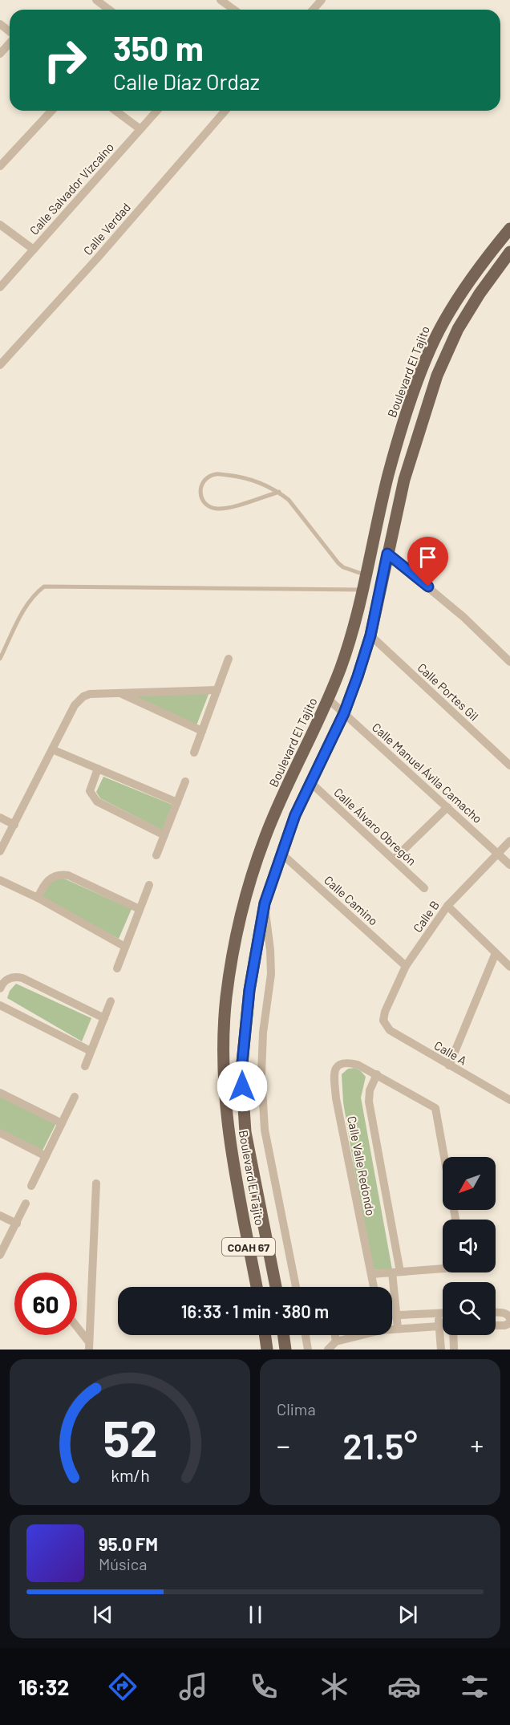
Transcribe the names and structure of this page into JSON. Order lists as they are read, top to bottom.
{
  "streets": {
    "main road": ["Boulevard El Tajito", "COAH 67"],
    "street": [
      "Calle Salvador Vizcaíno",
      "Calle Verdad",
      "Calle Portes Gil",
      "Calle Manuel Ávila Camacho",
      "Calle Álvaro Obregón",
      "Calle Camino",
      "Calle B",
      "Calle A",
      "Calle Valle Redondo"
    ]
  },
  "crossings": [
    ["Boulevard El Tajito", "Calle Portes Gil"],
    ["Boulevard El Tajito", "Calle Manuel Ávila Camacho"],
    ["Boulevard El Tajito", "Calle Álvaro Obregón"],
    ["Boulevard El Tajito", "Calle Camino"],
    ["Calle Manuel Ávila Camacho", "Calle B"],
    ["Calle Camino", "Calle B"],
    ["Calle B", "Calle A"]
  ],
  "north": "bottom left",
  "page": {
    "turn": ["350 m", "Calle Díaz Ordaz"],
    "limit": "60",
    "trip": "16:33 · 1 min · 380 m",
    "tile": "Clima",
    "heat": ["−", "21.5°", "+"],
    "song": ["95.0 FM", "Música"],
    "tabs": "16:32",
    "gauge": ["52", "km/h"]
  }
}
